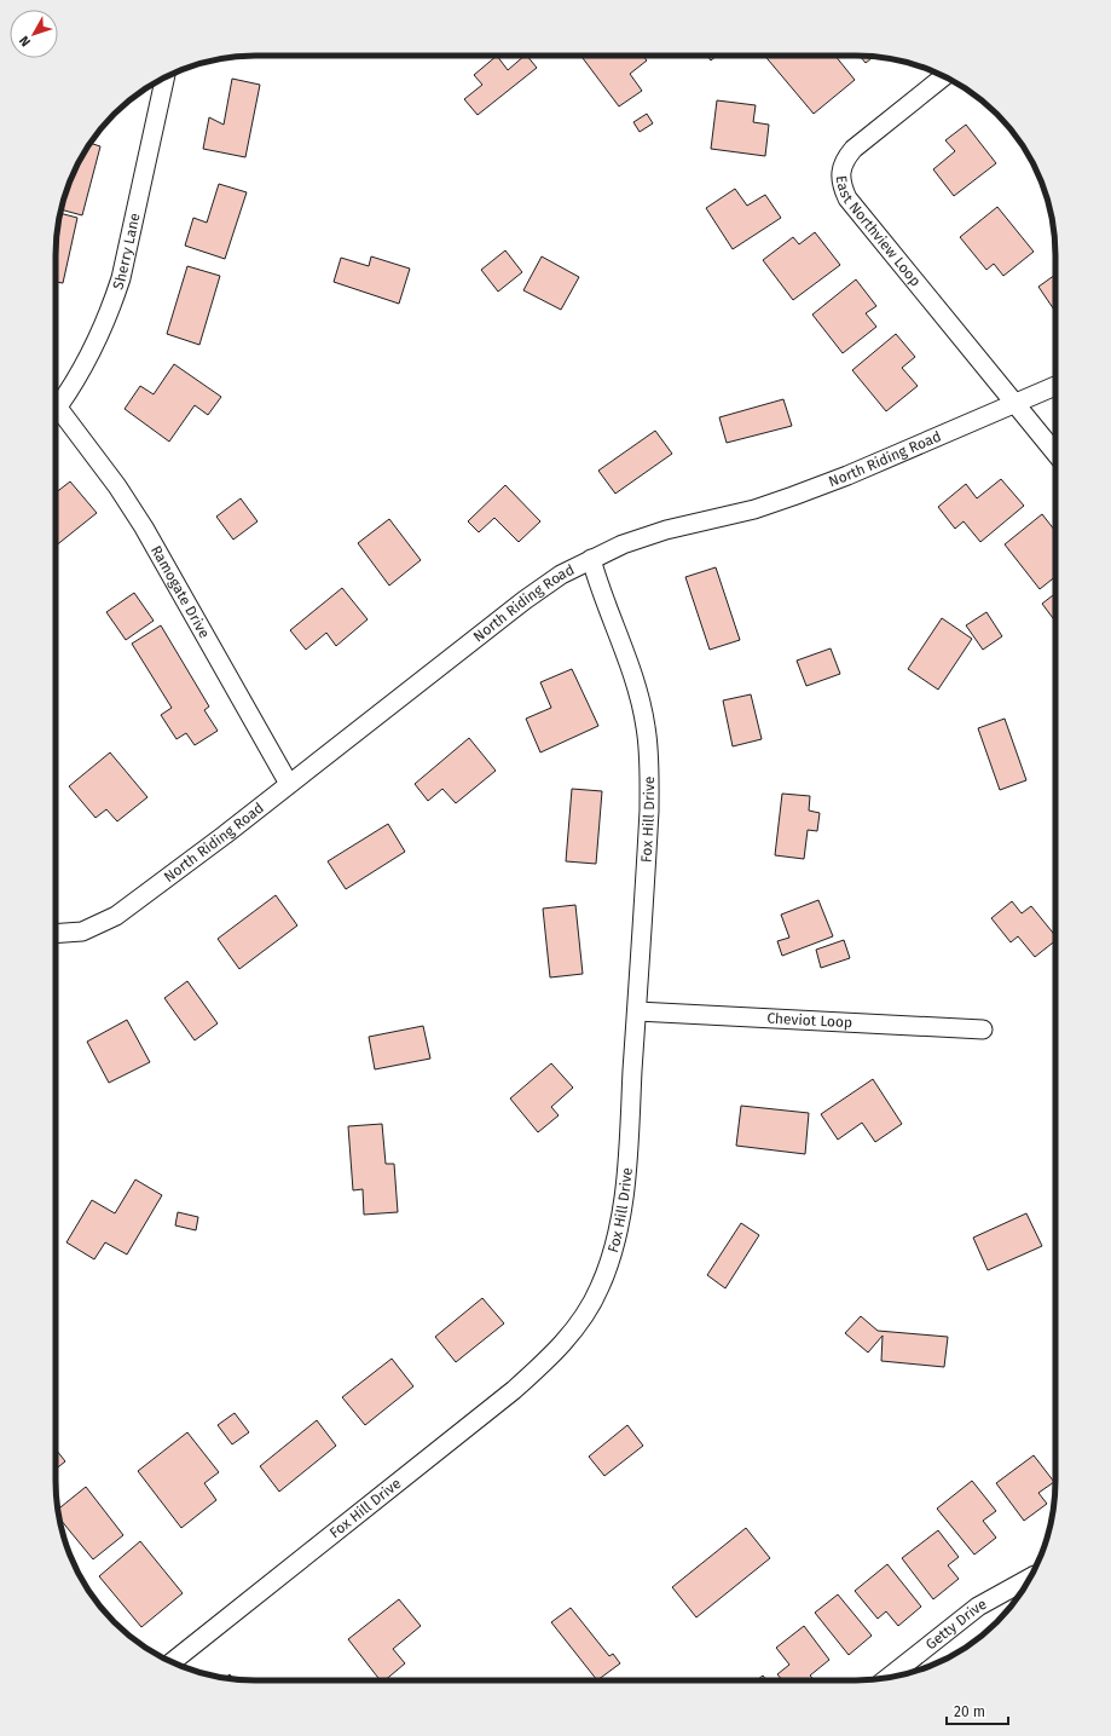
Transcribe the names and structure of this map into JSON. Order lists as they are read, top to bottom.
{
  "streets": {
    "street": [
      "East Northview Loop",
      "Sherry Lane",
      "North Riding Road",
      "Ramogate Drive",
      "Fox Hill Drive",
      "Cheviot Loop",
      "Getty Drive"
    ]
  },
  "crossings": [
    ["East Northview Loop", "North Riding Road"],
    ["North Riding Road", "Ramogate Drive"],
    ["North Riding Road", "Fox Hill Drive"],
    ["Fox Hill Drive", "Cheviot Loop"]
  ],
  "scale_bar": "20 m",
  "north": "bottom left"
}
